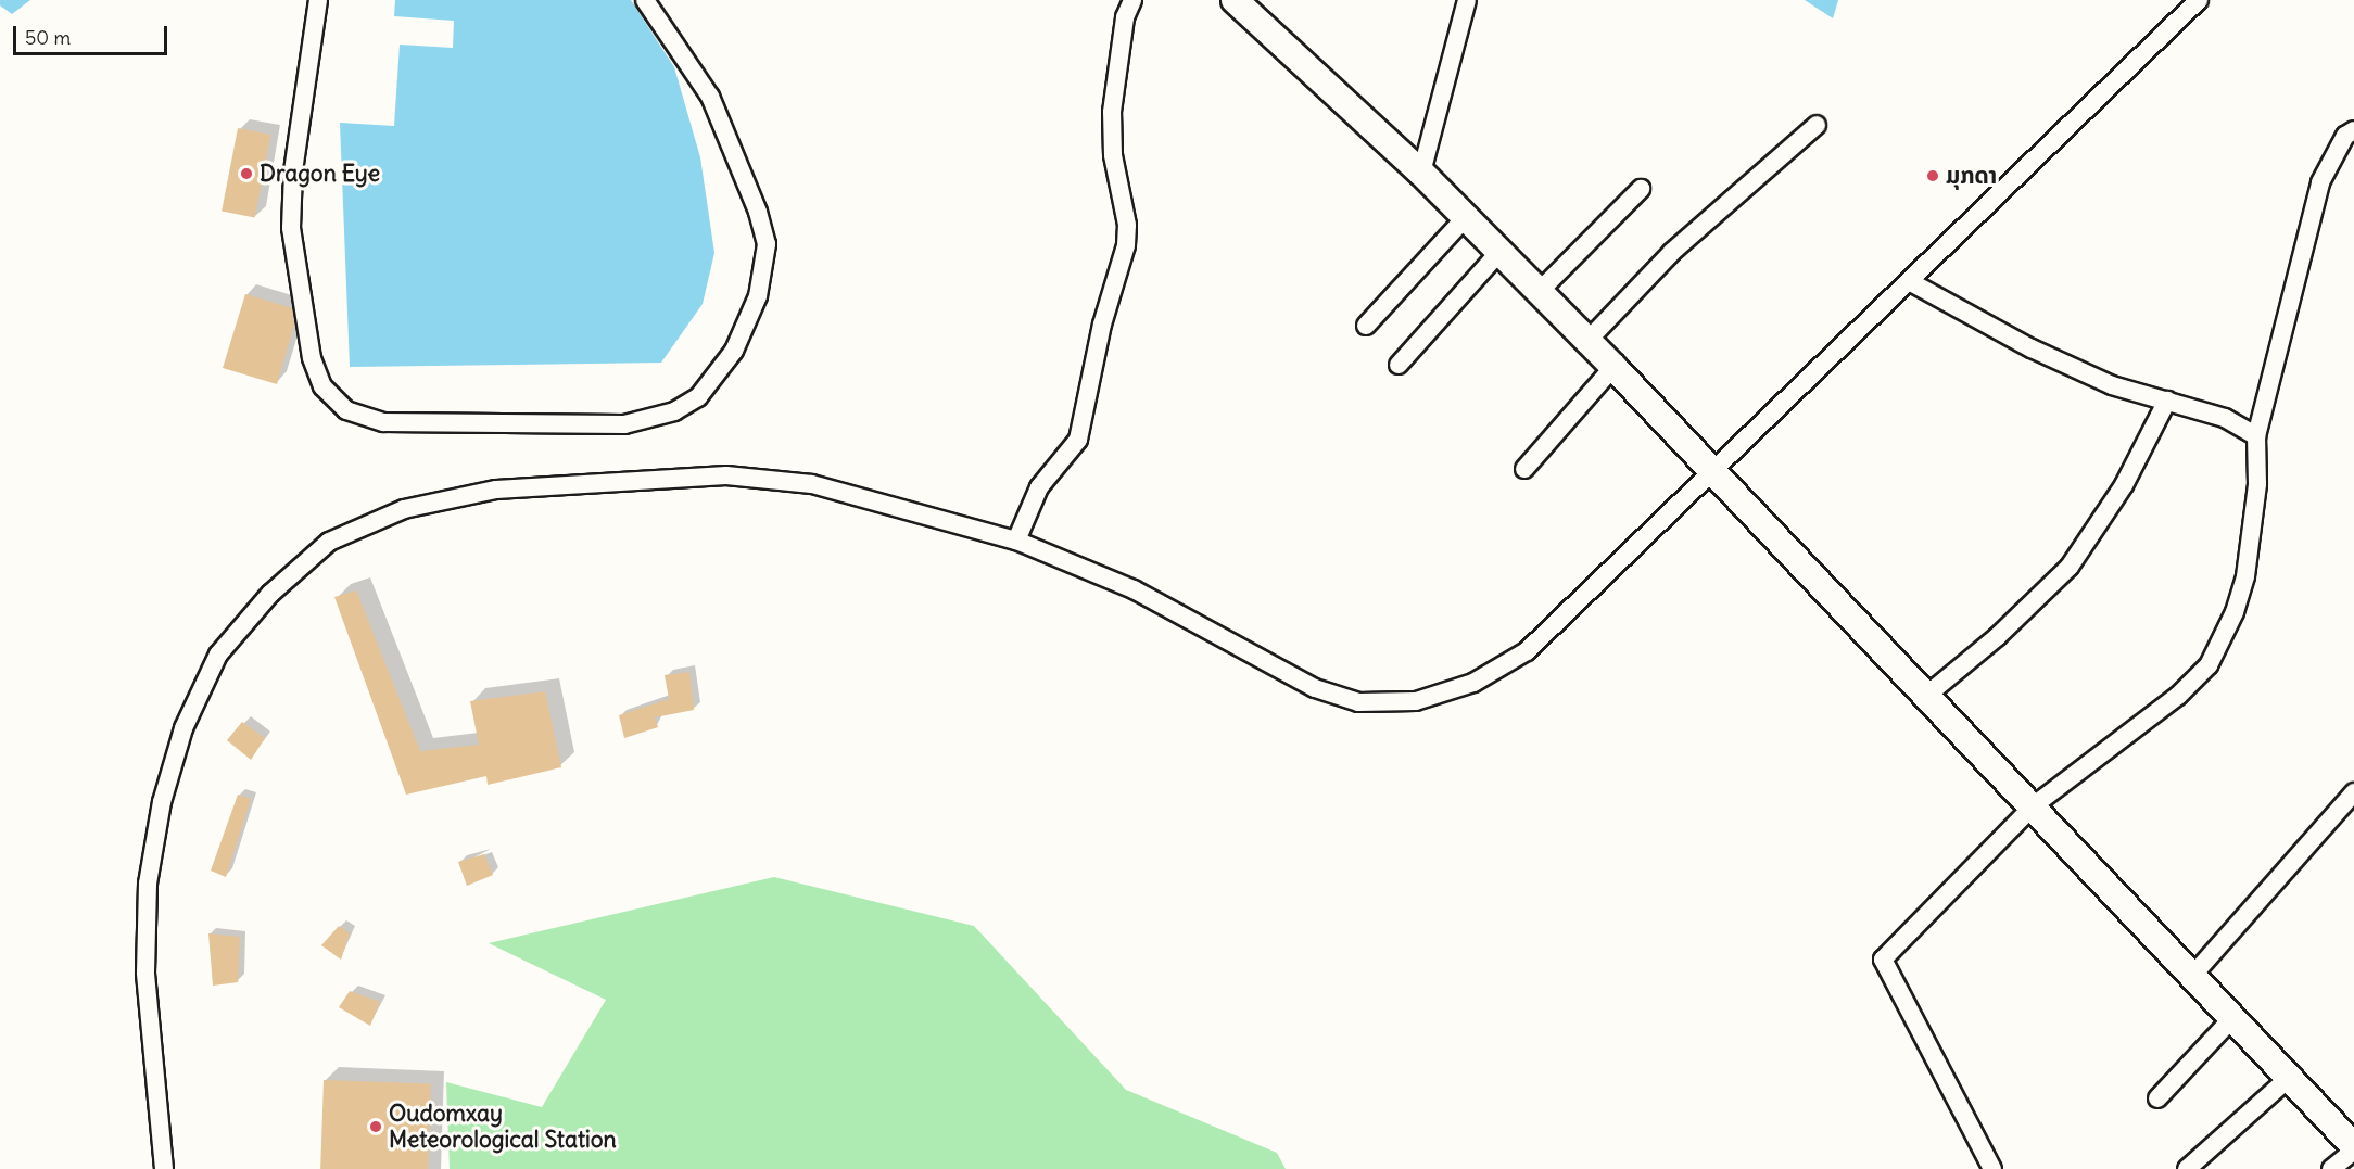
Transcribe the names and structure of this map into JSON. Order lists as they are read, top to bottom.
{
  "places": ["Dragon Eye", "ມຸກດາ", "Oudomxay Meteorological Station"],
  "scale_bar": "50 m"
}
